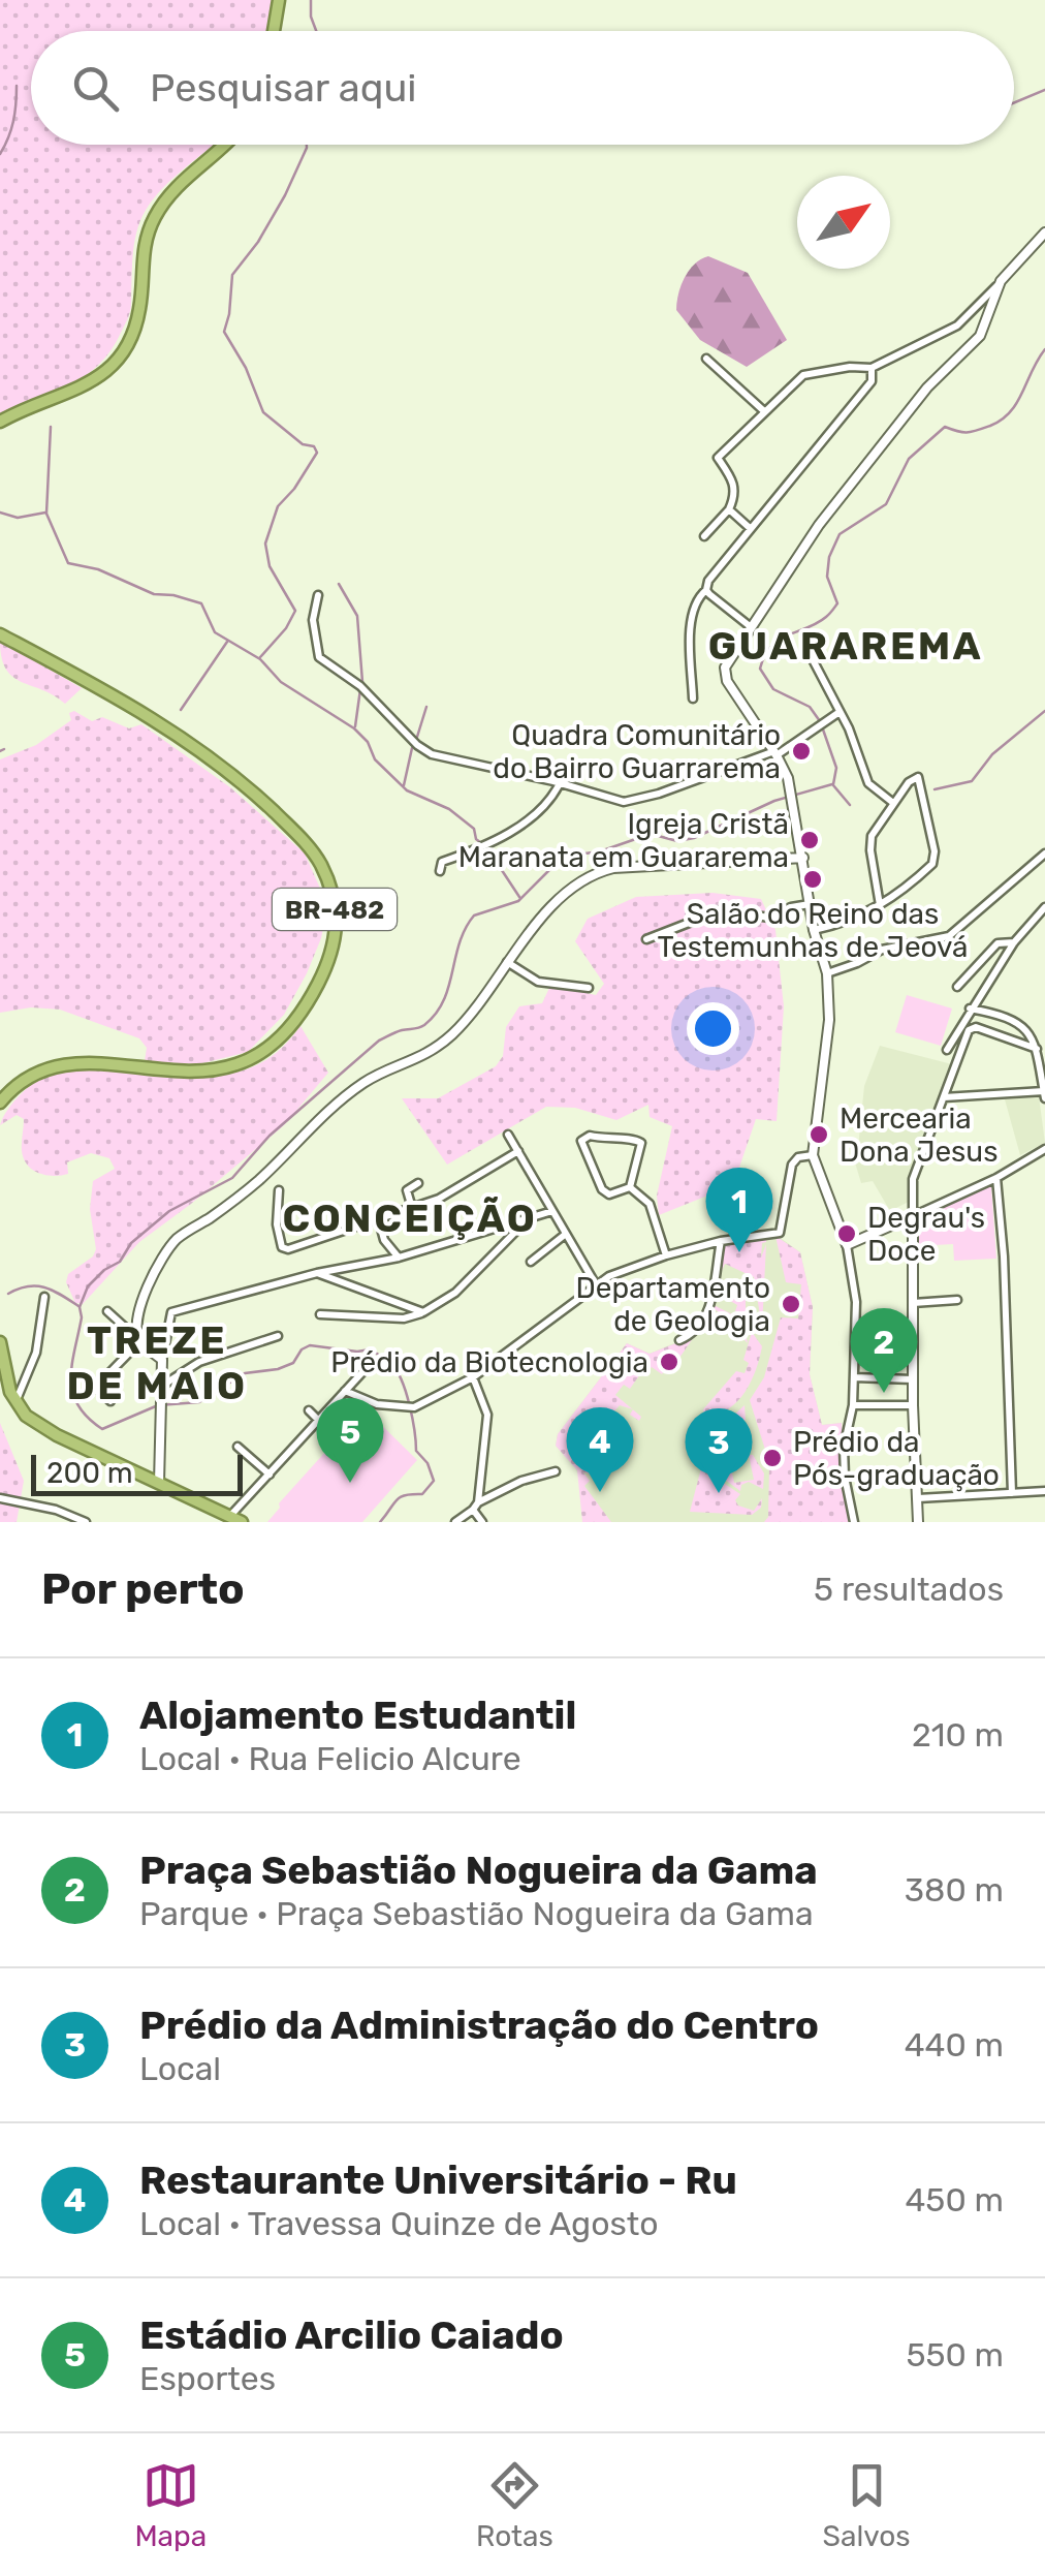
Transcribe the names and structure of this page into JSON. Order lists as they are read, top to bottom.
{
  "streets": {
    "highway": ["BR-482"]
  },
  "districts": ["GUARAREMA", "CONCEIÇÃO", "TREZE DE MAIO"],
  "places": [
    "Quadra Comunitário do Bairro Guarrarema",
    "Igreja Cristã Maranata em Guararema",
    "Salão do Reino das Testemunhas de Jeová",
    "Mercearia Dona Jesus",
    "Degrau's Doce",
    "Departamento de Geologia",
    "Prédio da Biotecnologia",
    "Prédio da Pós-graduação"
  ],
  "scale_bar": "200 m",
  "north": "top right",
  "page": {
    "search": "Pesquisar aqui",
    "pins": [
      "1",
      "2",
      "5",
      "4",
      "3"
    ],
    "scale": "200 m",
    "heading": ["Por perto", "5 resultados"],
    "list": [
      {
        "mark": "1",
        "name": "Alojamento Estudantil",
        "note": "Local · Rua Felicio Alcure",
        "value": "210 m"
      },
      {
        "mark": "2",
        "name": "Praça Sebastião Nogueira da Gama",
        "note": "Parque · Praça Sebastião Nogueira da Gama",
        "value": "380 m"
      },
      {
        "mark": "3",
        "name": "Prédio da Administração do Centro",
        "note": "Local",
        "value": "440 m"
      },
      {
        "mark": "4",
        "name": "Restaurante Universitário - Ru",
        "note": "Local · Travessa Quinze de Agosto",
        "value": "450 m"
      },
      {
        "mark": "5",
        "name": "Estádio Arcilio Caiado",
        "note": "Esportes",
        "value": "550 m"
      }
    ],
    "nav": ["Mapa", "Rotas", "Salvos"]
  }
}
